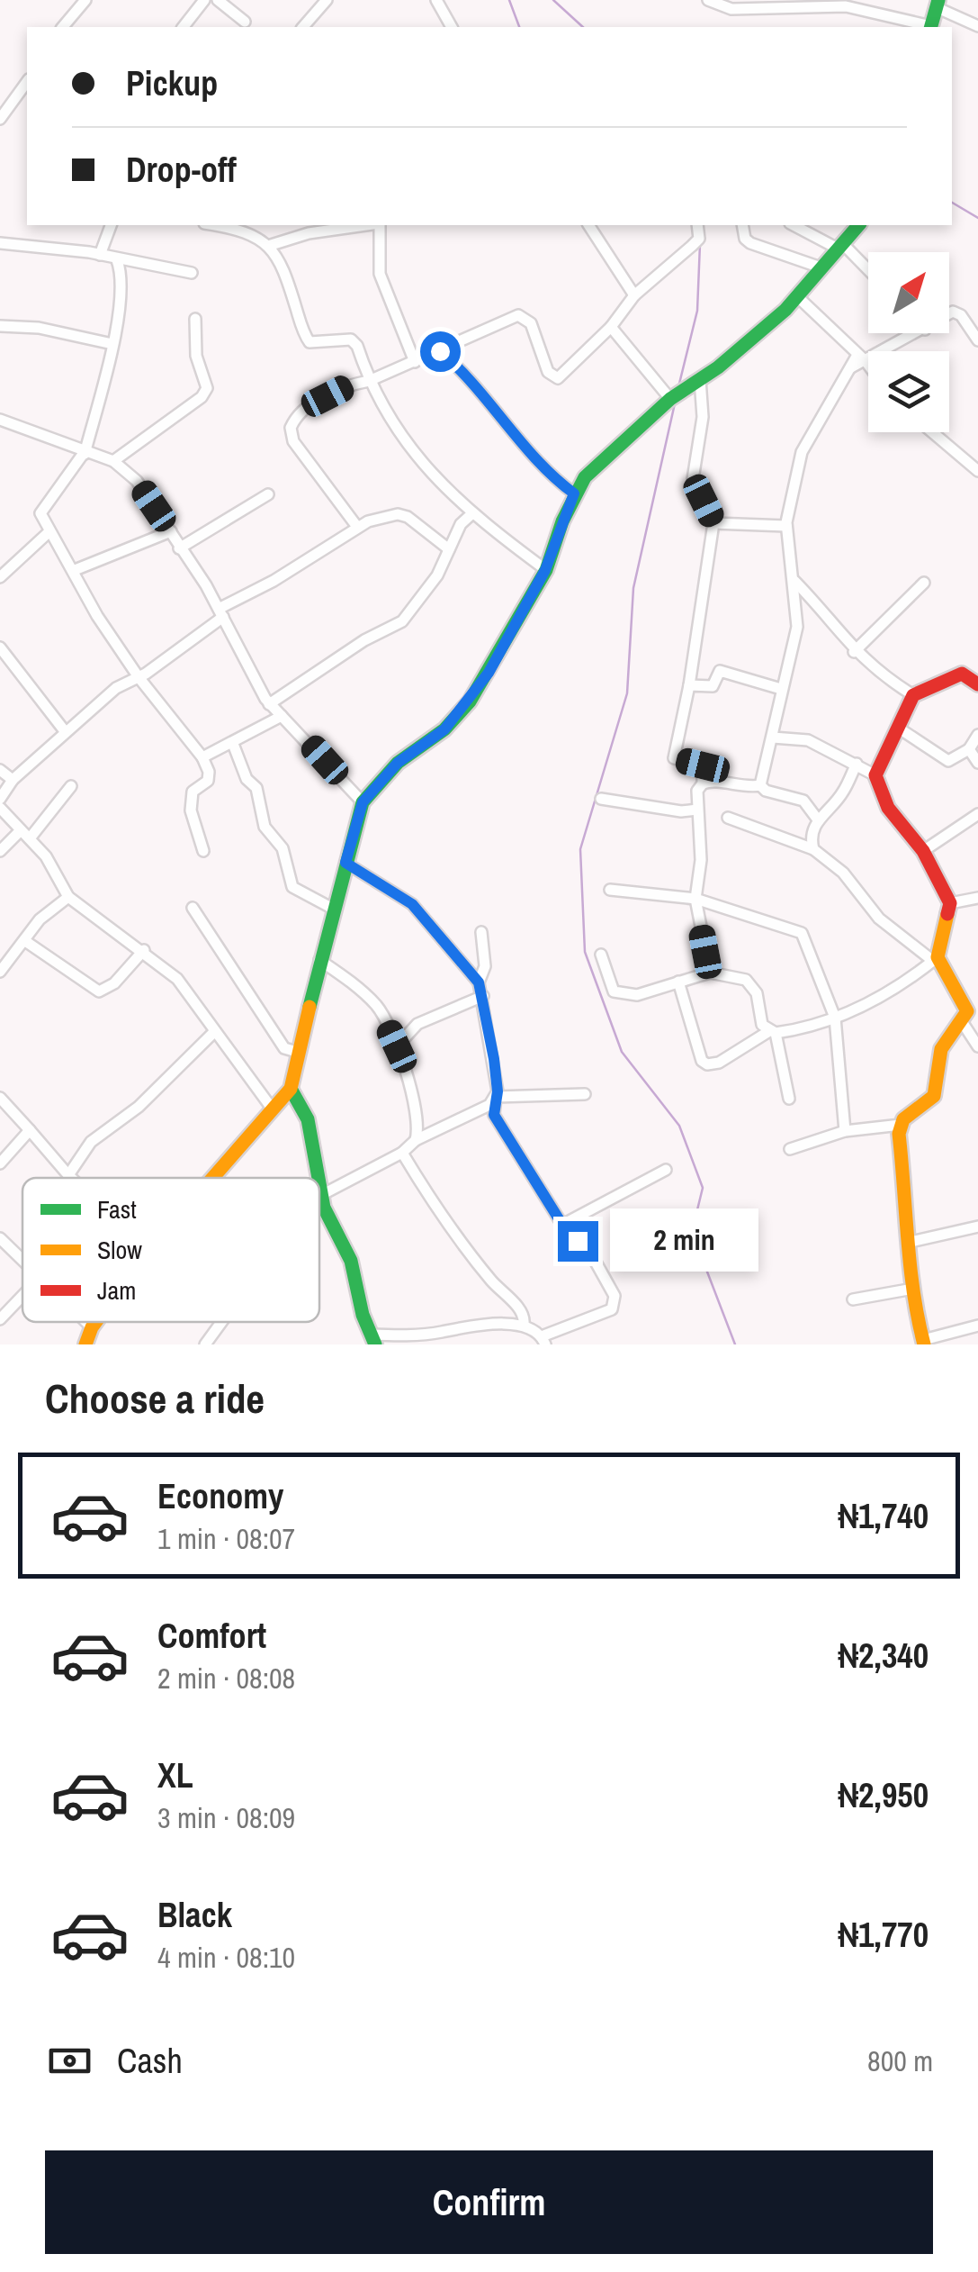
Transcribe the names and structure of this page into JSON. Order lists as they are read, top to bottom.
{
  "legend": ["Fast", "Slow", "Jam"],
  "north": "top right",
  "page": {
    "banner": ["Pickup", "Drop-off"],
    "bubble": "2 min",
    "heading": "Choose a ride",
    "list": [
      {
        "name": "Economy",
        "note": "1 min · 08:07",
        "value": "₦1,740"
      },
      {
        "name": "Comfort",
        "note": "2 min · 08:08",
        "value": "₦2,340"
      },
      {
        "name": "XL",
        "note": "3 min · 08:09",
        "value": "₦2,950"
      },
      {
        "name": "Black",
        "note": "4 min · 08:10",
        "value": "₦1,770"
      }
    ],
    "pay": ["Cash", "800 m"],
    "buttons": "Confirm"
  }
}
